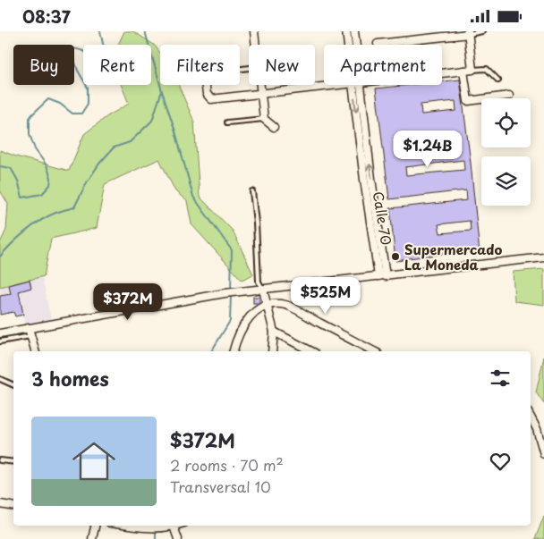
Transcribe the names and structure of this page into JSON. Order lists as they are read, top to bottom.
{
  "streets": {
    "street": ["Calle 70"]
  },
  "places": ["Supermercado La Moneda"],
  "page": {
    "status": "08:37",
    "chip": [
      "Buy",
      "Rent",
      "Filters",
      "New",
      "Apartment"
    ],
    "price": ["$1.24B", "$525M", "$372M"],
    "heading": "3 homes",
    "list": [
      {
        "name": "$372M",
        "note": "2 rooms · 70 m² · Transversal 10"
      }
    ]
  }
}
